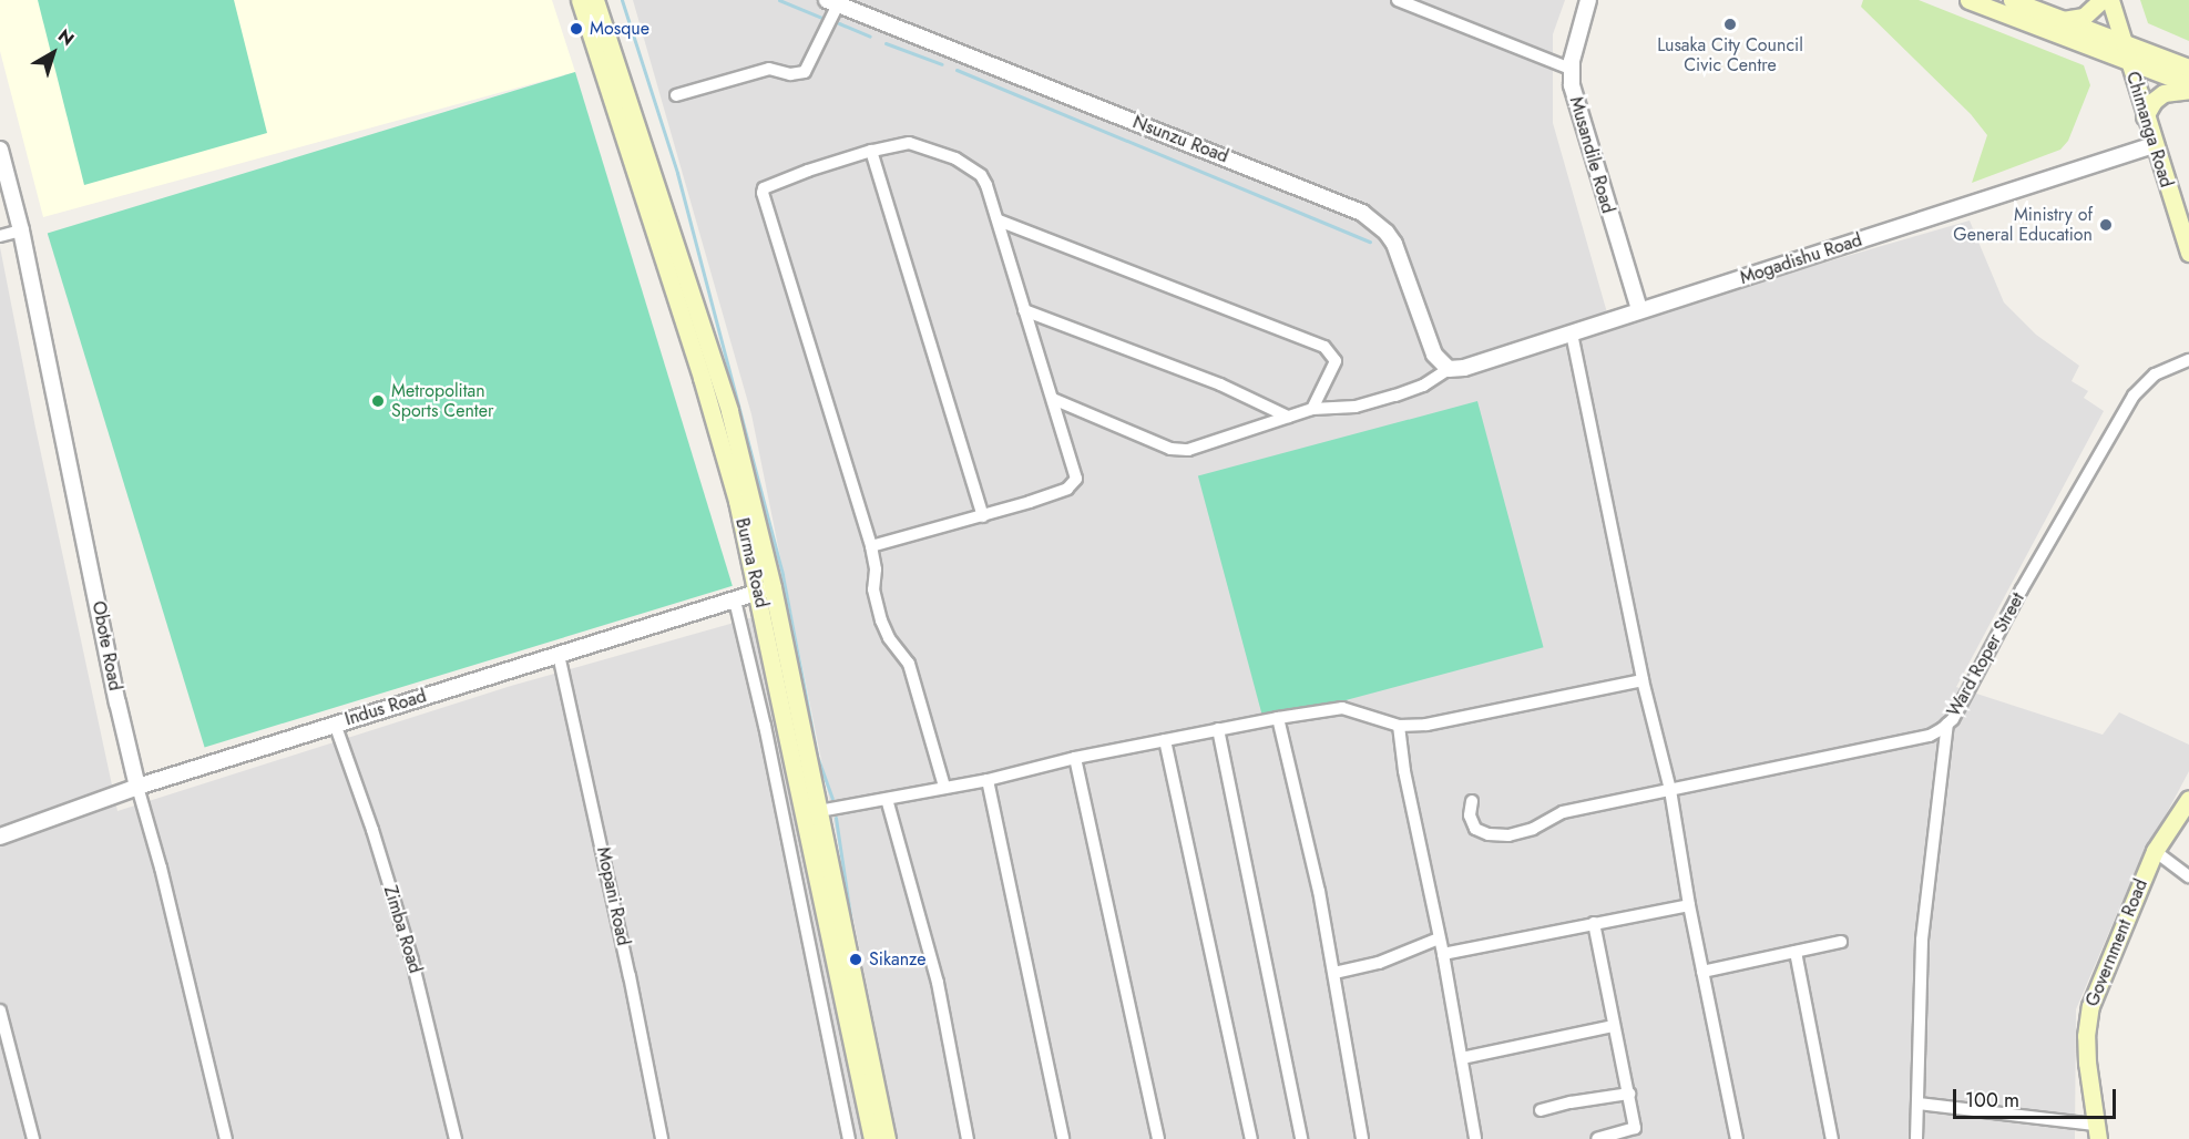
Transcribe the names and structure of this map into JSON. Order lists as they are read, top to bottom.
{
  "streets": {
    "main road": ["Chimanga Road", "Burma Road", "Government Road"],
    "street": [
      "Nsunzu Road",
      "Musandile Road",
      "Mogadishu Road",
      "Obote Road",
      "Ward Roper Street",
      "Indus Road",
      "Mopani Road",
      "Zimba Road"
    ]
  },
  "crossings": [
    ["Chimanga Road", "Mogadishu Road"],
    ["Nsunzu Road", "Mogadishu Road"],
    ["Musandile Road", "Mogadishu Road"],
    ["Burma Road", "Indus Road"],
    ["Obote Road", "Indus Road"],
    ["Indus Road", "Mopani Road"],
    ["Indus Road", "Zimba Road"]
  ],
  "places": [
    "Lusaka City Council Civic Centre",
    "Mosque",
    "Ministry of General Education",
    "Metropolitan Sports Center",
    "Sikanze"
  ],
  "scale_bar": "100 m",
  "north": "top right"
}
